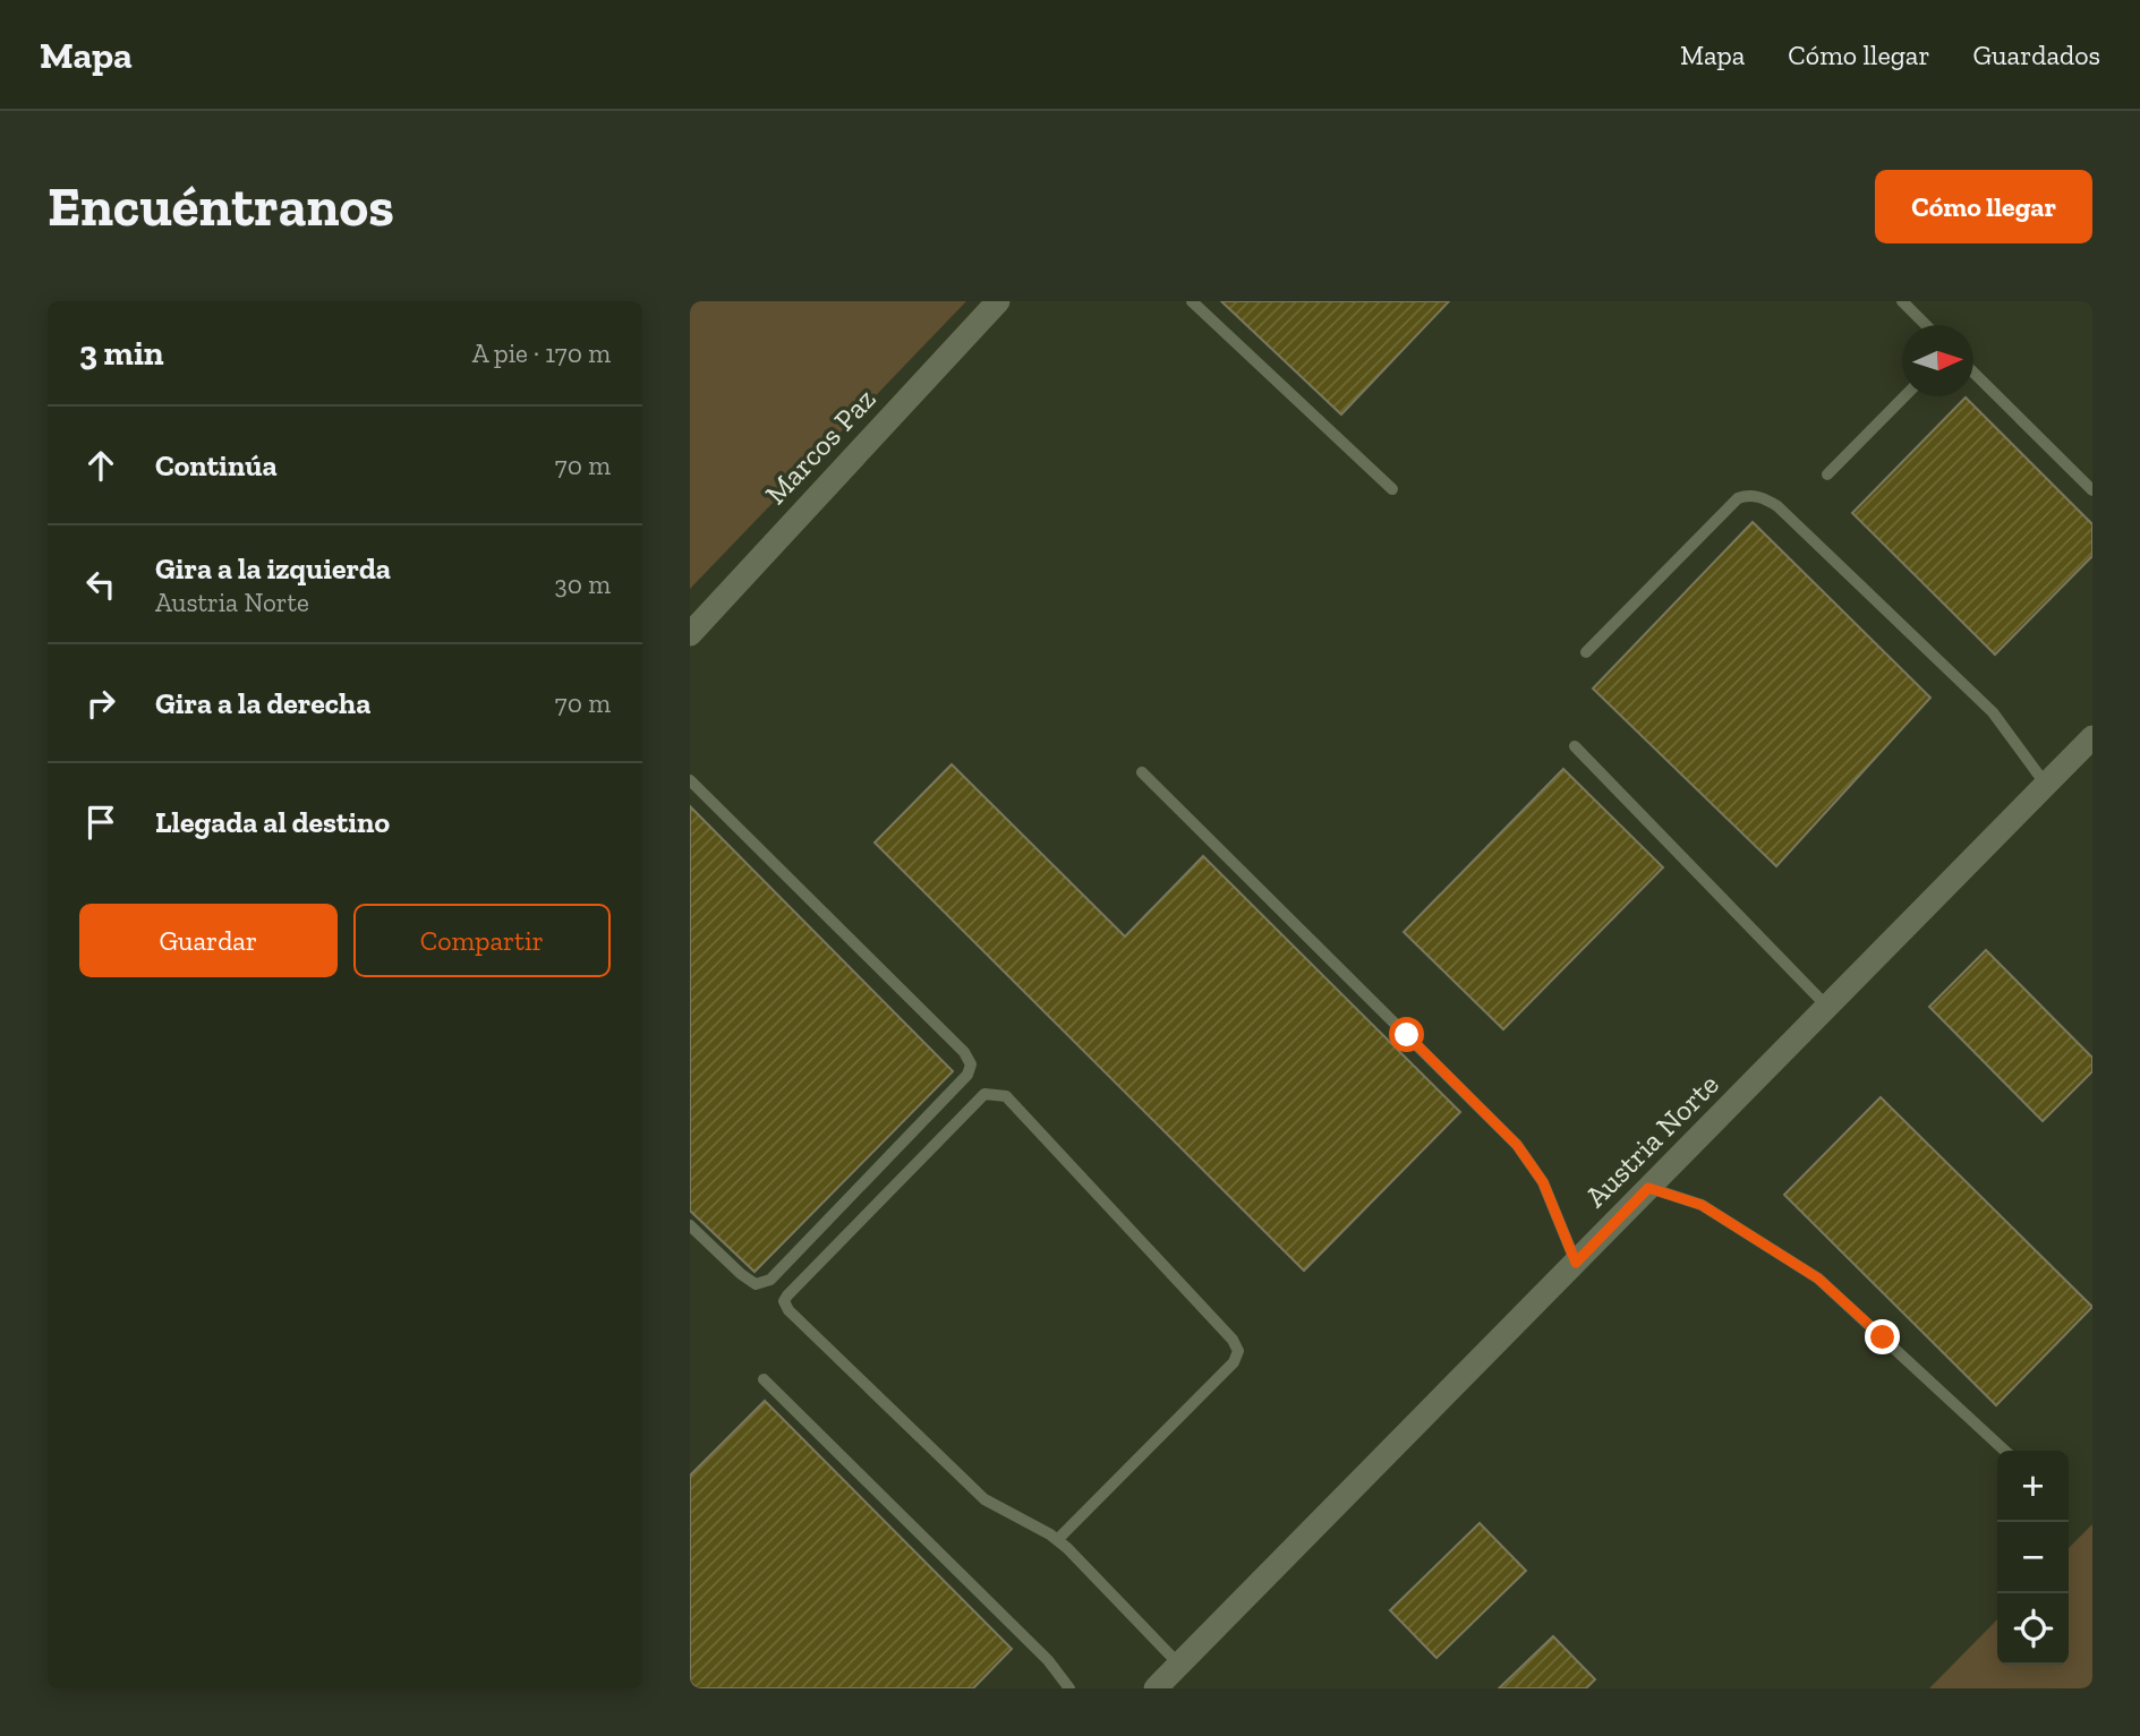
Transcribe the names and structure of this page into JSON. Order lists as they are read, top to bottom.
{
  "streets": {
    "street": ["Marcos Paz", "Austria Norte"]
  },
  "north": "right",
  "page": {
    "header": "Mapa",
    "nav": ["Mapa", "Cómo llegar", "Guardados"],
    "buttons": [
      "Cómo llegar",
      ["Guardar", "Compartir"]
    ],
    "title": "Encuéntranos",
    "heading": ["3 min", "A pie · 170 m"],
    "list": [
      ["Continúa", "70 m"],
      ["Gira a la izquierda", "Austria Norte", "30 m"],
      ["Gira a la derecha", "70 m"],
      "Llegada al destino"
    ],
    "map_buttons": ["+", "−"]
  }
}
